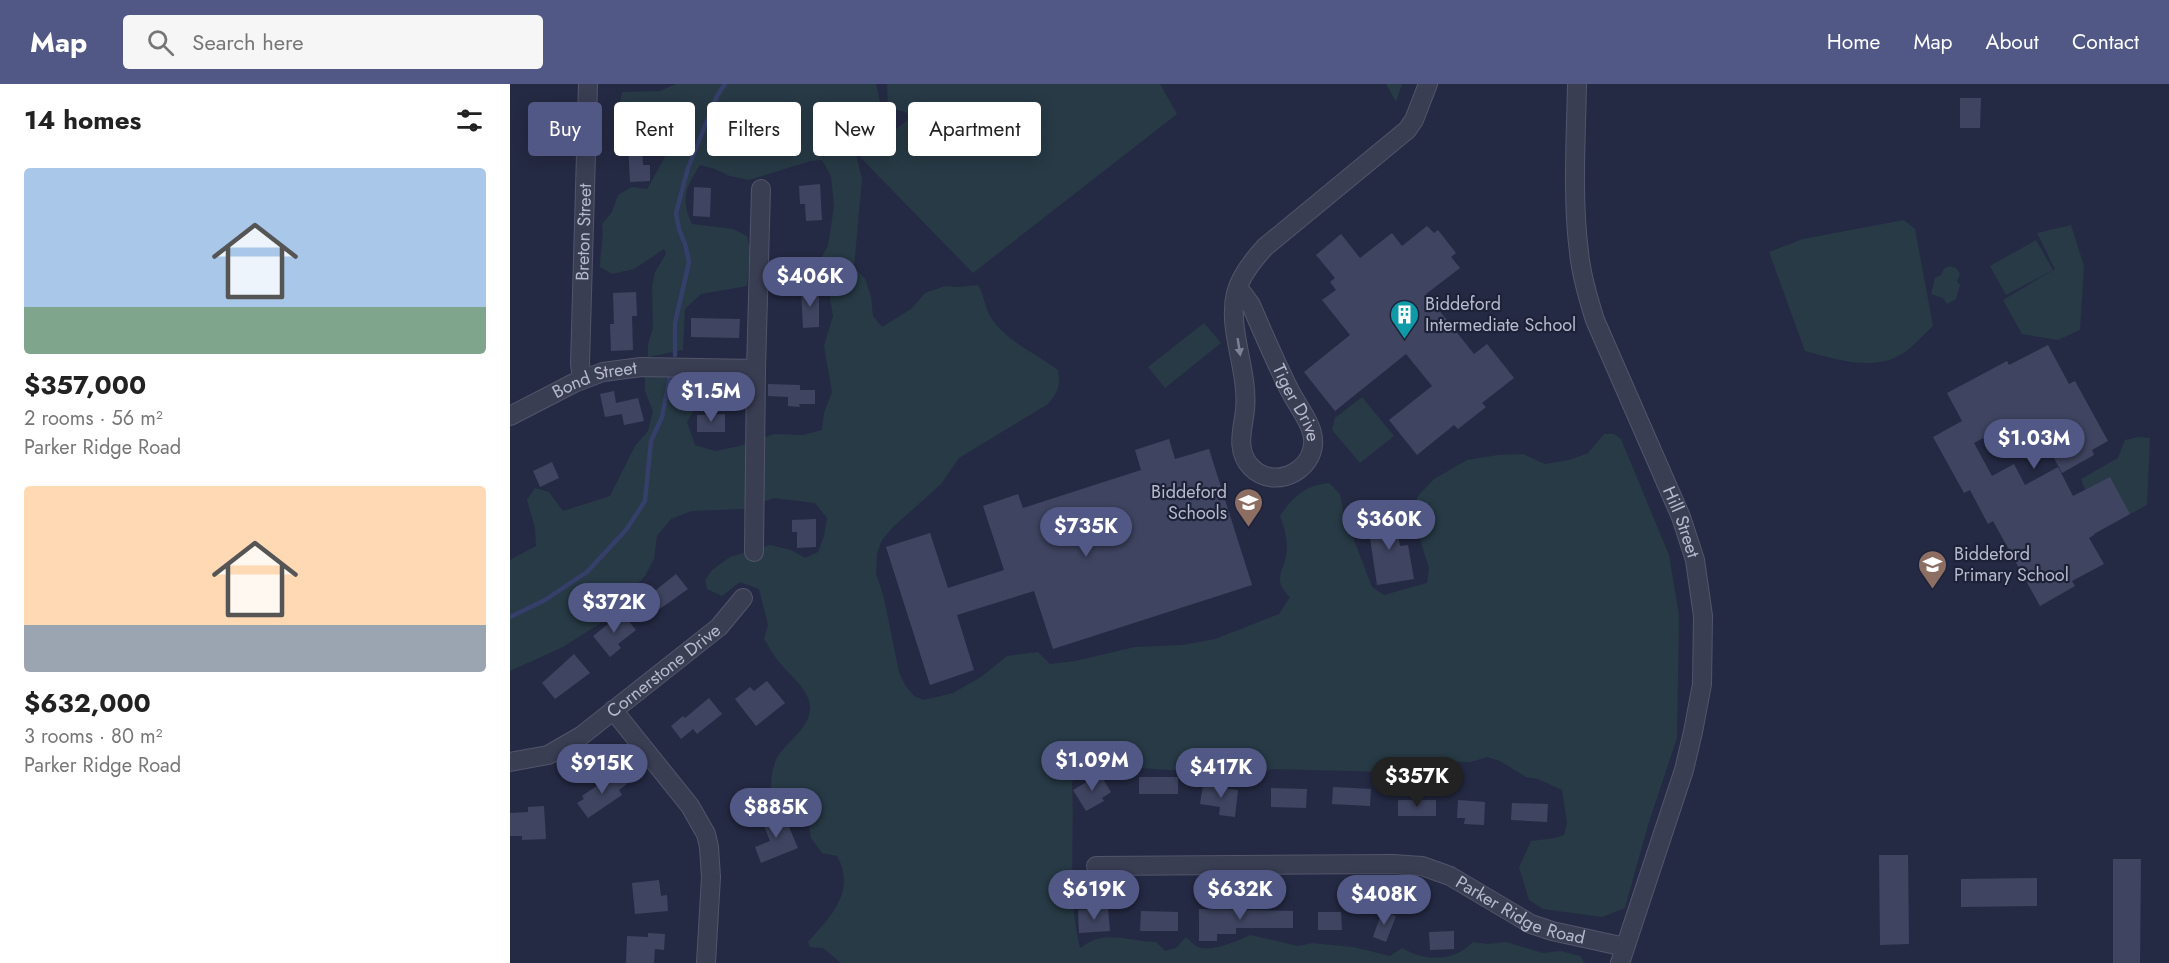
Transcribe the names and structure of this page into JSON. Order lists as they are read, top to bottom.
{
  "streets": {
    "street": [
      "Breton Street",
      "Bond Street",
      "Tiger Drive",
      "Hill Street",
      "Cornerstone Drive",
      "Parker Ridge Road"
    ]
  },
  "crossings": [
    ["Breton Street", "Bond Street"],
    ["Hill Street", "Parker Ridge Road"]
  ],
  "places": {
    "building": ["Biddeford Intermediate School"],
    "school or university": ["Biddeford Schools", "Biddeford Primary School"]
  },
  "page": {
    "header": "Map",
    "search": "Search here",
    "nav": [
      "Home",
      "Map",
      "About",
      "Contact"
    ],
    "heading": "14 homes",
    "chip": [
      "Buy",
      "Rent",
      "Filters",
      "New",
      "Apartment"
    ],
    "list": [
      {
        "name": "$357,000",
        "note": "2 rooms · 56 m² · Parker Ridge Road"
      },
      {
        "name": "$632,000",
        "note": "3 rooms · 80 m² · Parker Ridge Road"
      }
    ],
    "price": [
      "$406K",
      "$1.5M",
      "$1.03M",
      "$360K",
      "$735K",
      "$372K",
      "$1.09M",
      "$915K",
      "$417K",
      "$357K",
      "$885K",
      "$619K",
      "$632K",
      "$408K"
    ]
  }
}
